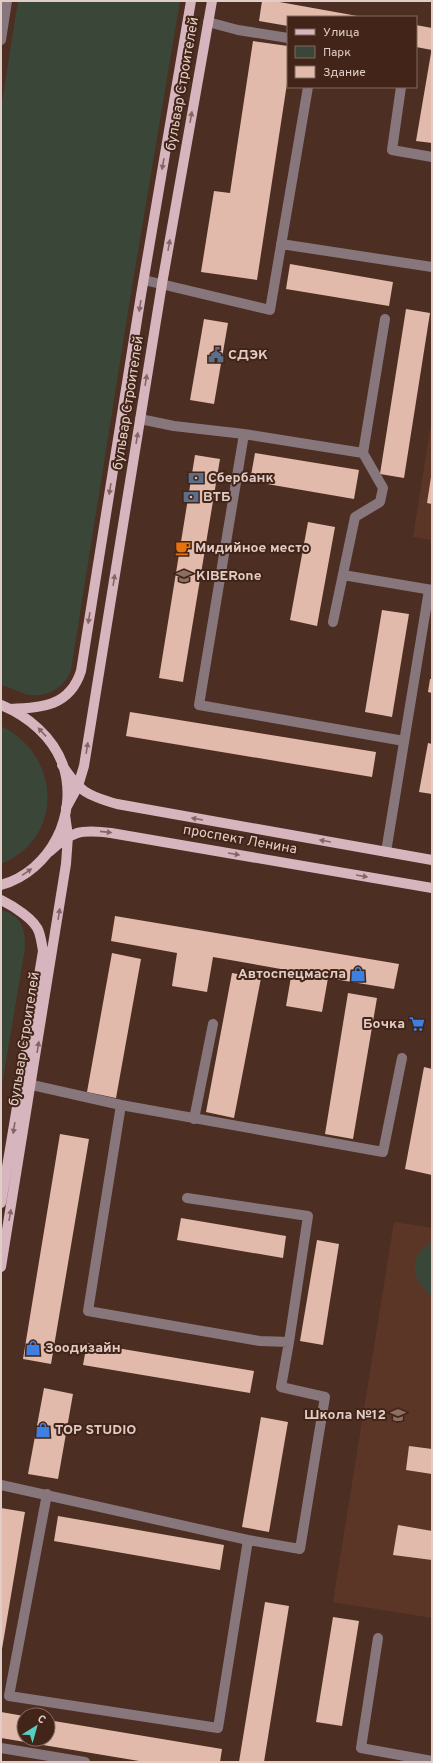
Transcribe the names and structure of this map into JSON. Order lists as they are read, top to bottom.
{
  "streets": {
    "main road": ["бульвар Строителей", "проспект Ленина"]
  },
  "crossings": [
    ["бульвар Строителей", "проспект Ленина"]
  ],
  "places": {
    "public building": ["СДЭК"],
    "bank": ["Сбербанк", "ВТБ"],
    "cafe": ["Мидийное место"],
    "school or university": ["KIBERone", "Школа №12"],
    "shop": ["Автоспецмасла", "Зоодизайн", "TOP STUDIO"],
    "supermarket": ["Бочка"]
  },
  "legend": ["Улица", "Парк", "Здание"],
  "north": "top right"
}
